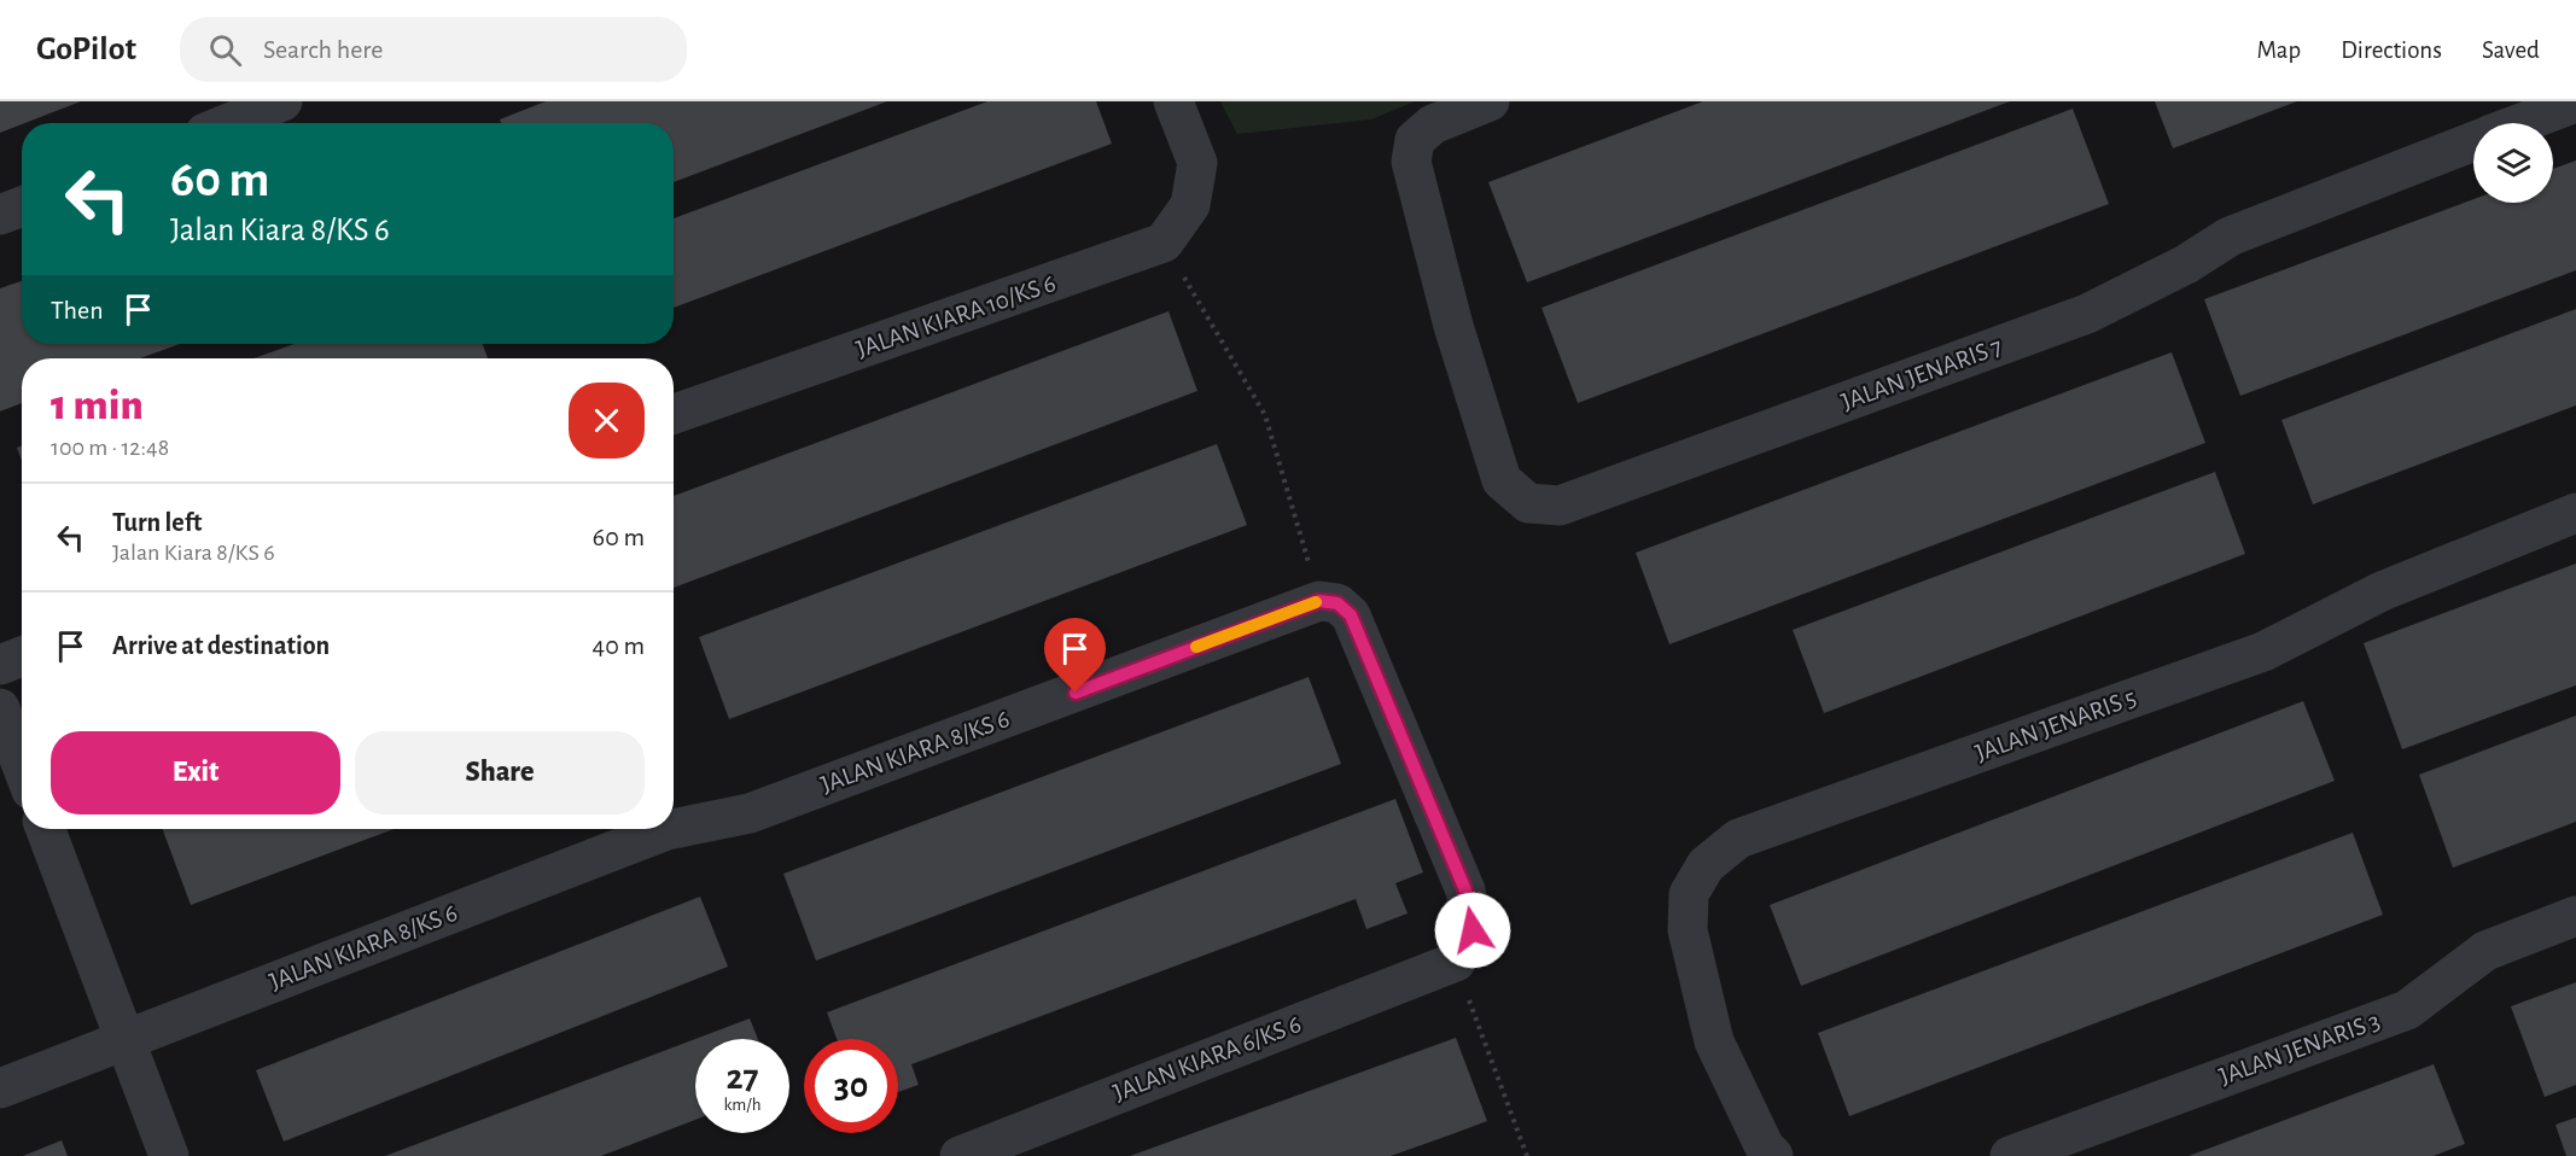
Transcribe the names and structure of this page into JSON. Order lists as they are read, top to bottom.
{
  "streets": {
    "street": [
      "JALAN KIARA 10/KS 6",
      "JALAN JENARIS 7",
      "JALAN JENARIS 5",
      "JALAN KIARA 8/KS 6",
      "JALAN JENARIS 3",
      "JALAN KIARA 6/KS 6"
    ]
  },
  "page": {
    "header": "GoPilot",
    "search": "Search here",
    "nav": ["Map", "Directions", "Saved"],
    "turn": ["60 m", "Jalan Kiara 8/KS 6"],
    "then": "Then",
    "heading": ["1 min", "100 m · 12:48"],
    "list": [
      {
        "name": "Turn left",
        "note": "Jalan Kiara 8/KS 6",
        "value": "60 m"
      },
      {
        "name": "Arrive at destination",
        "value": "40 m"
      }
    ],
    "buttons": ["Exit", "Share"],
    "speed": "27 km/h",
    "limit": "30"
  }
}
